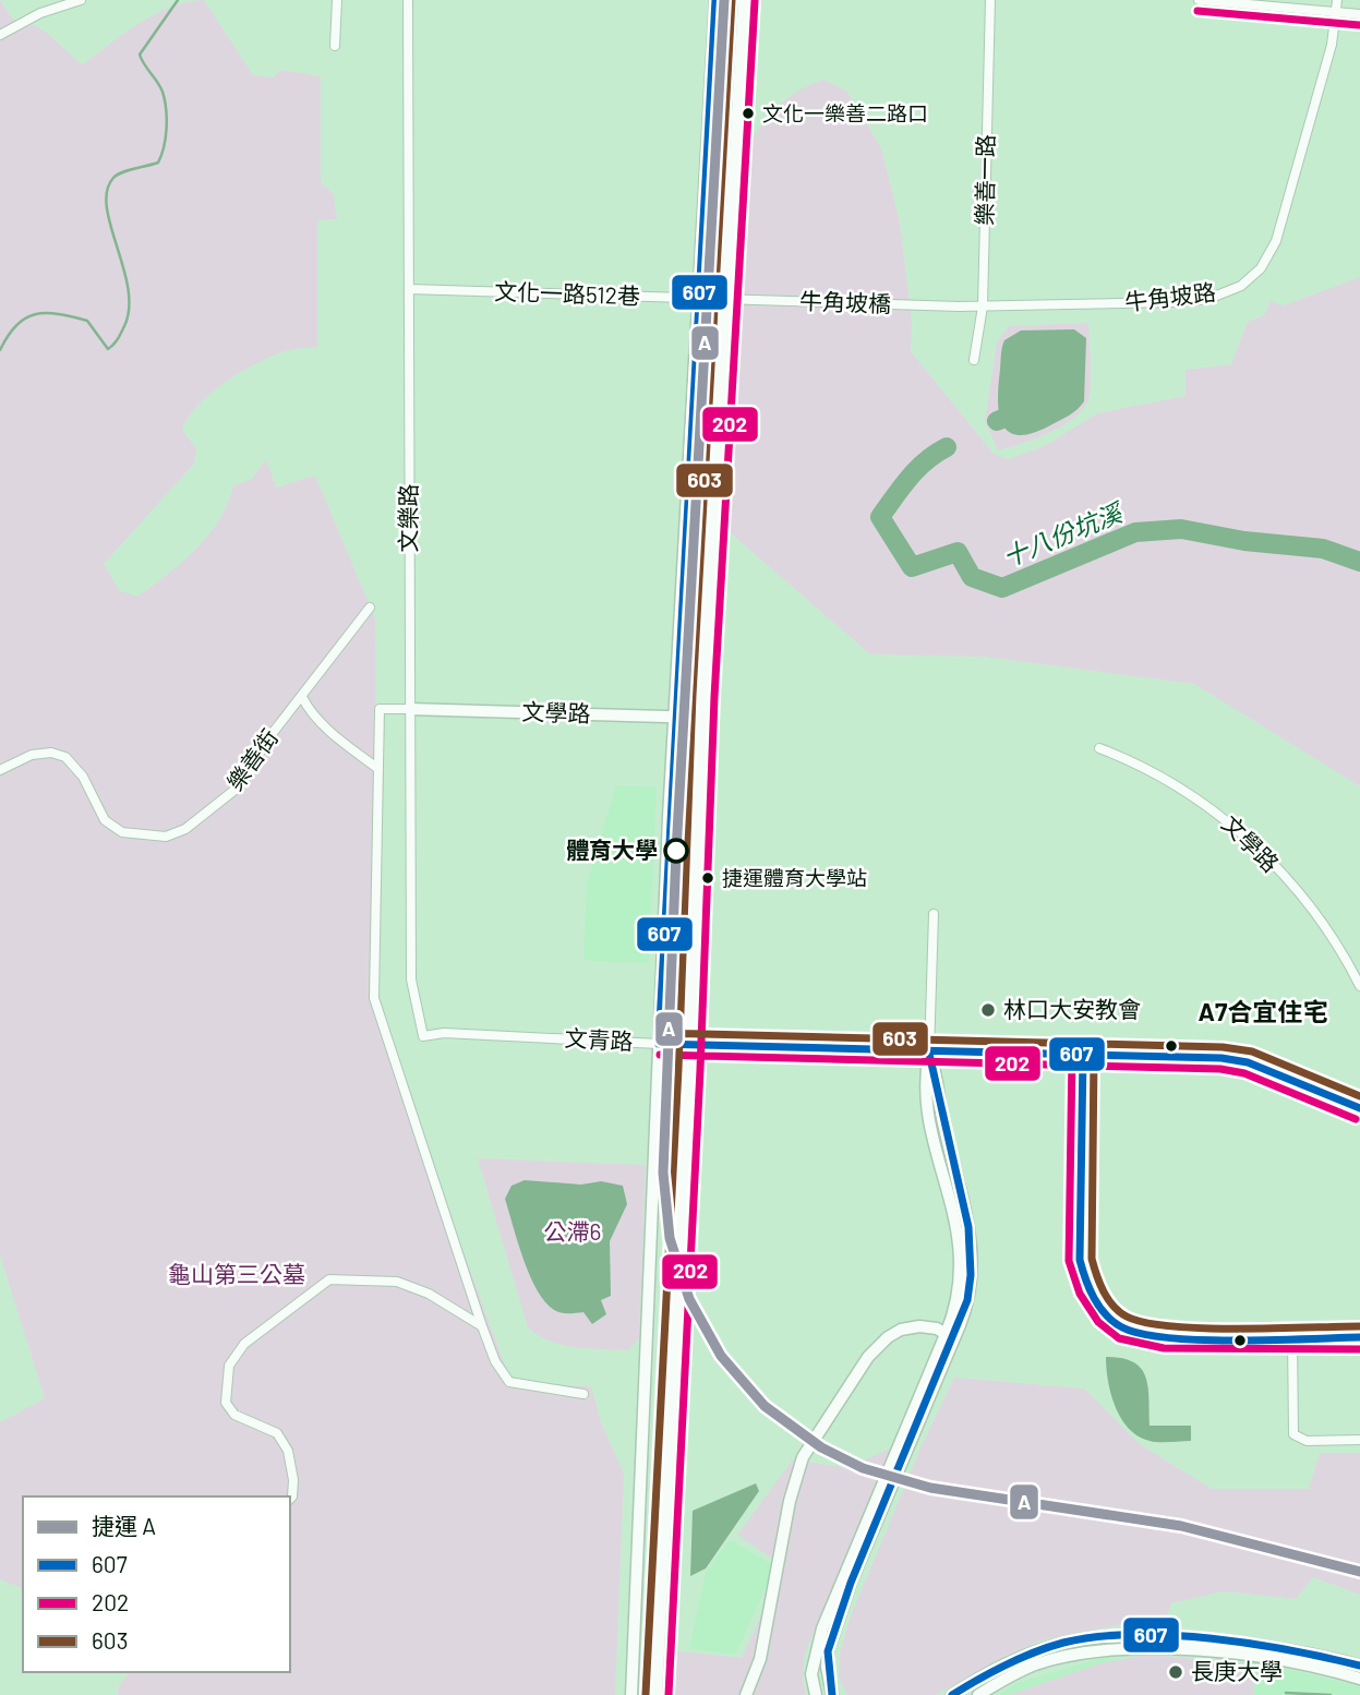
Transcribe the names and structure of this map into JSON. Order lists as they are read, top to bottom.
{
  "streets": {
    "street": [
      "樂善一路",
      "文化一路512巷",
      "牛角坡路",
      "牛角坡橋",
      "文樂路",
      "文學路",
      "樂善街",
      "文青路"
    ]
  },
  "crossings": [
    ["樂善一路", "牛角坡路"],
    ["文化一路512巷", "牛角坡橋"],
    ["文化一路512巷", "文樂路"],
    ["牛角坡路", "牛角坡橋"],
    ["文樂路", "文學路"],
    ["文樂路", "文青路"]
  ],
  "districts": ["A7合宜住宅"],
  "water": ["十八份坑溪"],
  "parks": ["公滯6", "龜山第三公墓"],
  "places": [
    "文化一樂善二路口",
    "體育大學",
    "捷運體育大學站",
    "林口大安教會",
    "長庚大學"
  ],
  "lines": [
    "metro line A",
    "transit line 607",
    "transit line 603",
    "transit line 202"
  ],
  "legend": [
    "捷運 A",
    "607",
    "202",
    "603"
  ]
}
